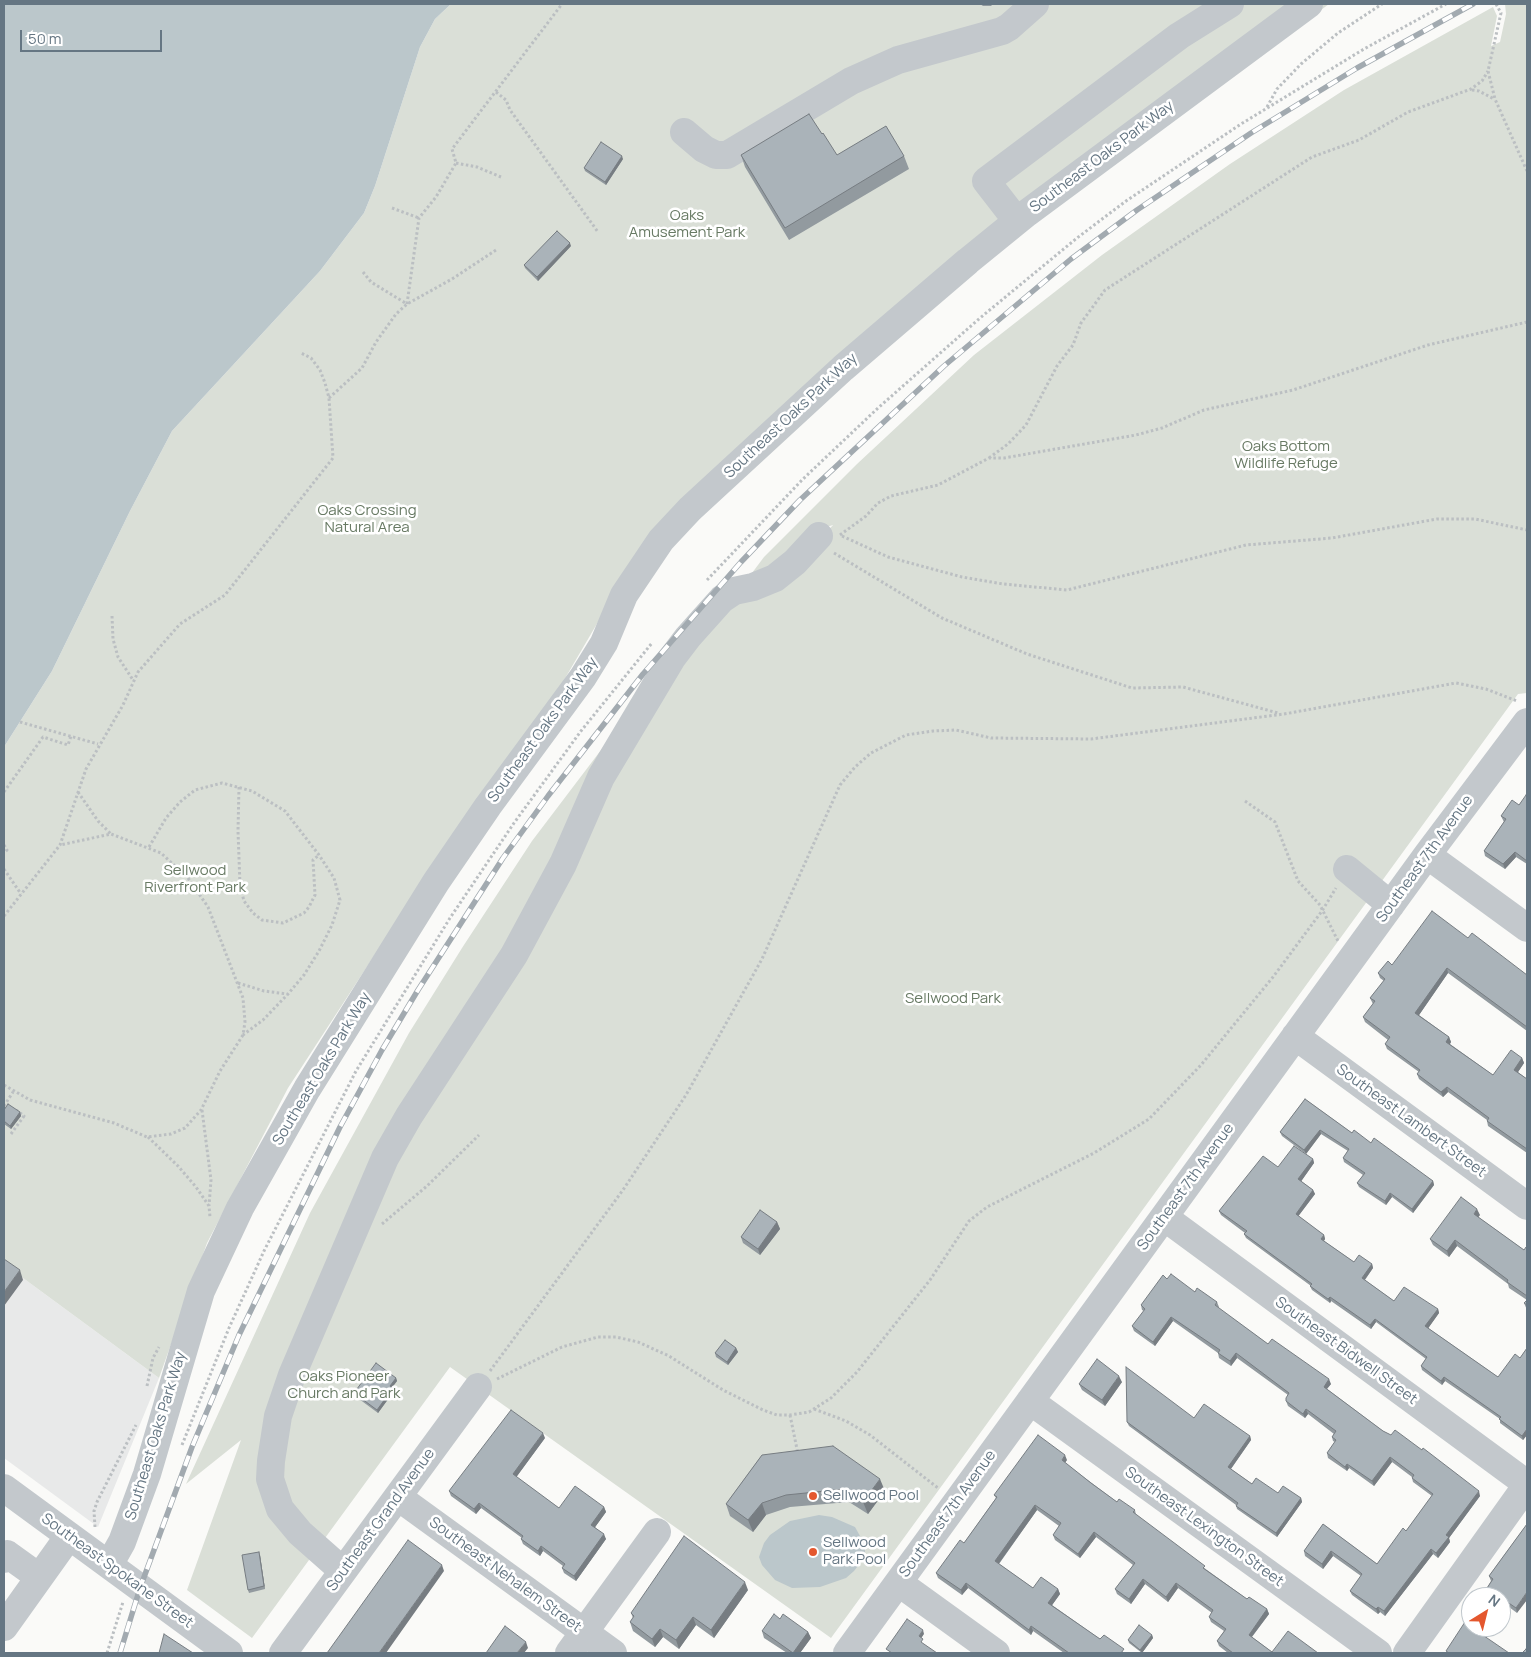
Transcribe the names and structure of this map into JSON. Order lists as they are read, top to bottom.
{
  "streets": {
    "street": [
      "Southeast Oaks Park Way",
      "Southeast 7th Avenue",
      "Southeast Lambert Street",
      "Southeast Bidwell Street",
      "Southeast Grand Avenue",
      "Southeast Lexington Street",
      "Southeast Spokane Street",
      "Southeast Nehalem Street"
    ]
  },
  "crossings": [
    ["Southeast Oaks Park Way", "Southeast Spokane Street"],
    ["Southeast 7th Avenue", "Southeast Lambert Street"],
    ["Southeast 7th Avenue", "Southeast Bidwell Street"],
    ["Southeast 7th Avenue", "Southeast Lexington Street"],
    ["Southeast Grand Avenue", "Southeast Nehalem Street"]
  ],
  "parks": [
    "Oaks Amusement Park",
    "Oaks Bottom Wildlife Refuge",
    "Oaks Crossing Natural Area",
    "Sellwood Riverfront Park",
    "Sellwood Park",
    "Oaks Pioneer Church and Park"
  ],
  "places": ["Sellwood Pool", "Sellwood Park Pool"],
  "scale_bar": "50 m",
  "north": "top right"
}
